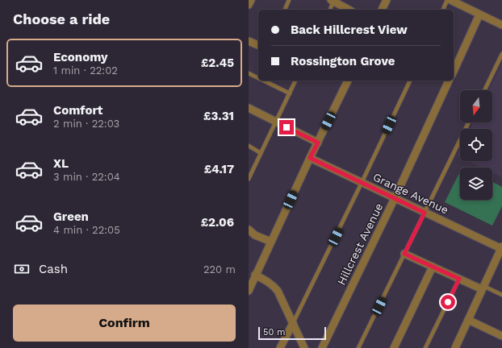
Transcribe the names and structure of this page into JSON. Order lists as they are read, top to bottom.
{
  "streets": {
    "street": ["Grange Avenue", "Hillcrest Avenue"]
  },
  "crossings": [
    ["Grange Avenue", "Hillcrest Avenue"]
  ],
  "scale_bar": "50 m",
  "north": "bottom",
  "page": {
    "heading": "Choose a ride",
    "banner": ["Back Hillcrest View", "Rossington Grove"],
    "list": [
      {
        "name": "Economy",
        "note": "1 min · 22:02",
        "value": "£2.45"
      },
      {
        "name": "Comfort",
        "note": "2 min · 22:03",
        "value": "£3.31"
      },
      {
        "name": "XL",
        "note": "3 min · 22:04",
        "value": "£4.17"
      },
      {
        "name": "Green",
        "note": "4 min · 22:05",
        "value": "£2.06"
      }
    ],
    "pay": ["Cash", "220 m"],
    "buttons": "Confirm",
    "scale": "50 m"
  }
}
